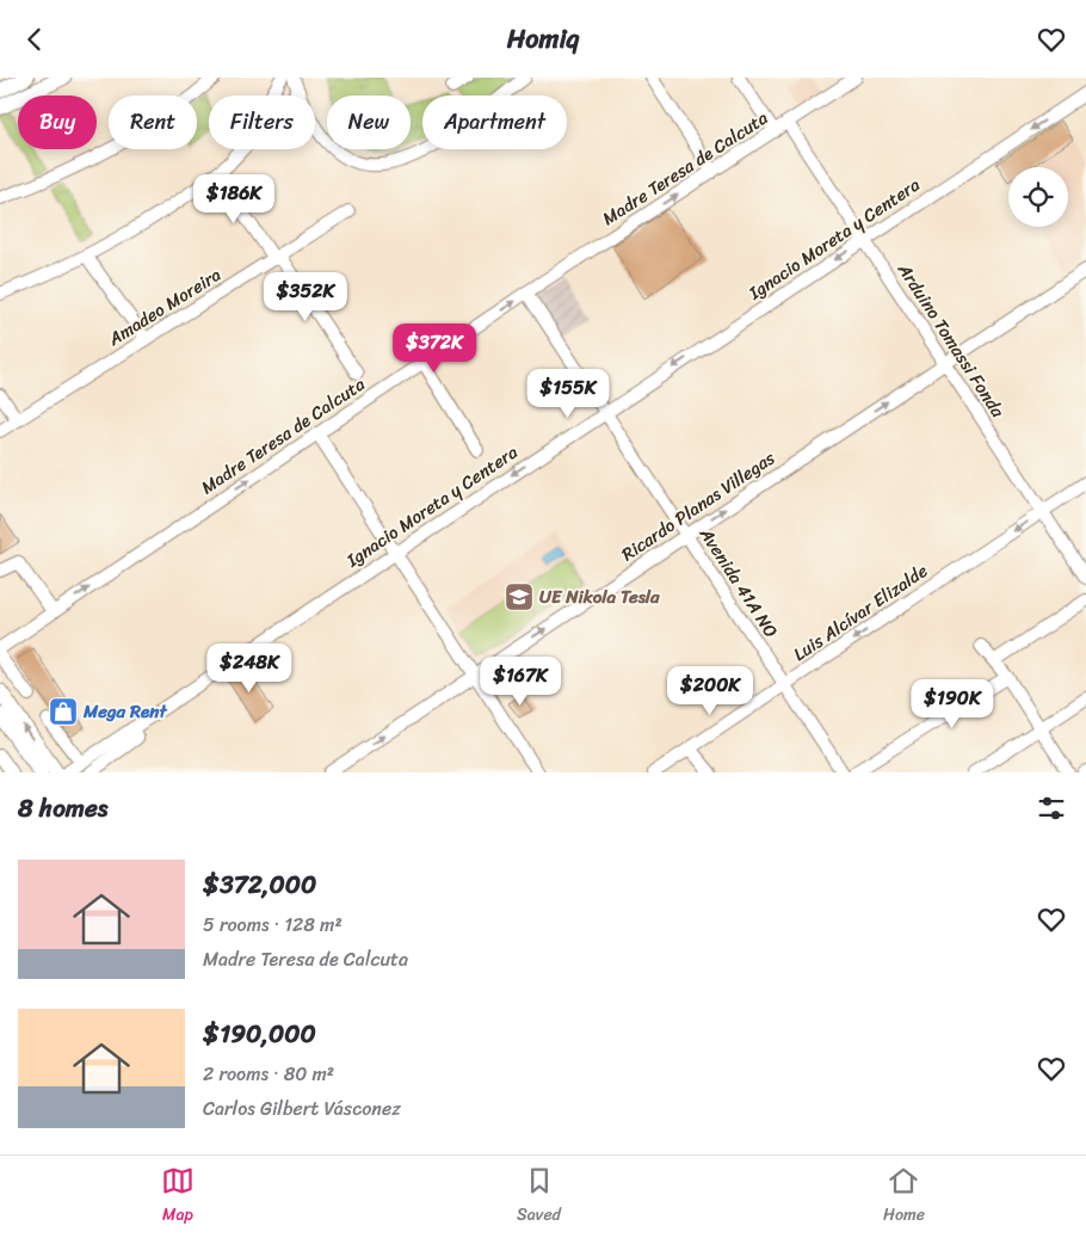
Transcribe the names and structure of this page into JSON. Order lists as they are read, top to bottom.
{
  "streets": {
    "street": [
      "Madre Teresa de Calcuta",
      "Ignacio Moreta y Centera",
      "Amadeo Moreira",
      "Arduino Tomassi Fonda",
      "Ricardo Planas Villegas",
      "Avenida 41A NO",
      "Luis Alcívar Elizalde"
    ]
  },
  "crossings": [
    ["Madre Teresa de Calcuta", "Arduino Tomassi Fonda"],
    ["Madre Teresa de Calcuta", "Avenida 41A NO"],
    ["Ignacio Moreta y Centera", "Arduino Tomassi Fonda"],
    ["Ignacio Moreta y Centera", "Avenida 41A NO"],
    ["Arduino Tomassi Fonda", "Ricardo Planas Villegas"],
    ["Arduino Tomassi Fonda", "Luis Alcívar Elizalde"],
    ["Ricardo Planas Villegas", "Avenida 41A NO"],
    ["Avenida 41A NO", "Luis Alcívar Elizalde"]
  ],
  "one_way": ["Madre Teresa de Calcuta", "Ignacio Moreta y Centera", "Ricardo Planas Villegas"],
  "places": {
    "school or university": ["UE Nikola Tesla"],
    "shop": ["Mega Rent"]
  },
  "page": {
    "header": "Homiq",
    "chip": [
      "Buy",
      "Rent",
      "Filters",
      "New",
      "Apartment"
    ],
    "price": [
      "$186K",
      "$352K",
      "$372K",
      "$155K",
      "$248K",
      "$167K",
      "$200K",
      "$190K"
    ],
    "heading": "8 homes",
    "list": [
      {
        "name": "$372,000",
        "note": "5 rooms · 128 m² · Madre Teresa de Calcuta"
      },
      {
        "name": "$190,000",
        "note": "2 rooms · 80 m² · Carlos Gilbert Vásconez"
      }
    ],
    "tabs": ["Map", "Saved", "Home"]
  }
}
